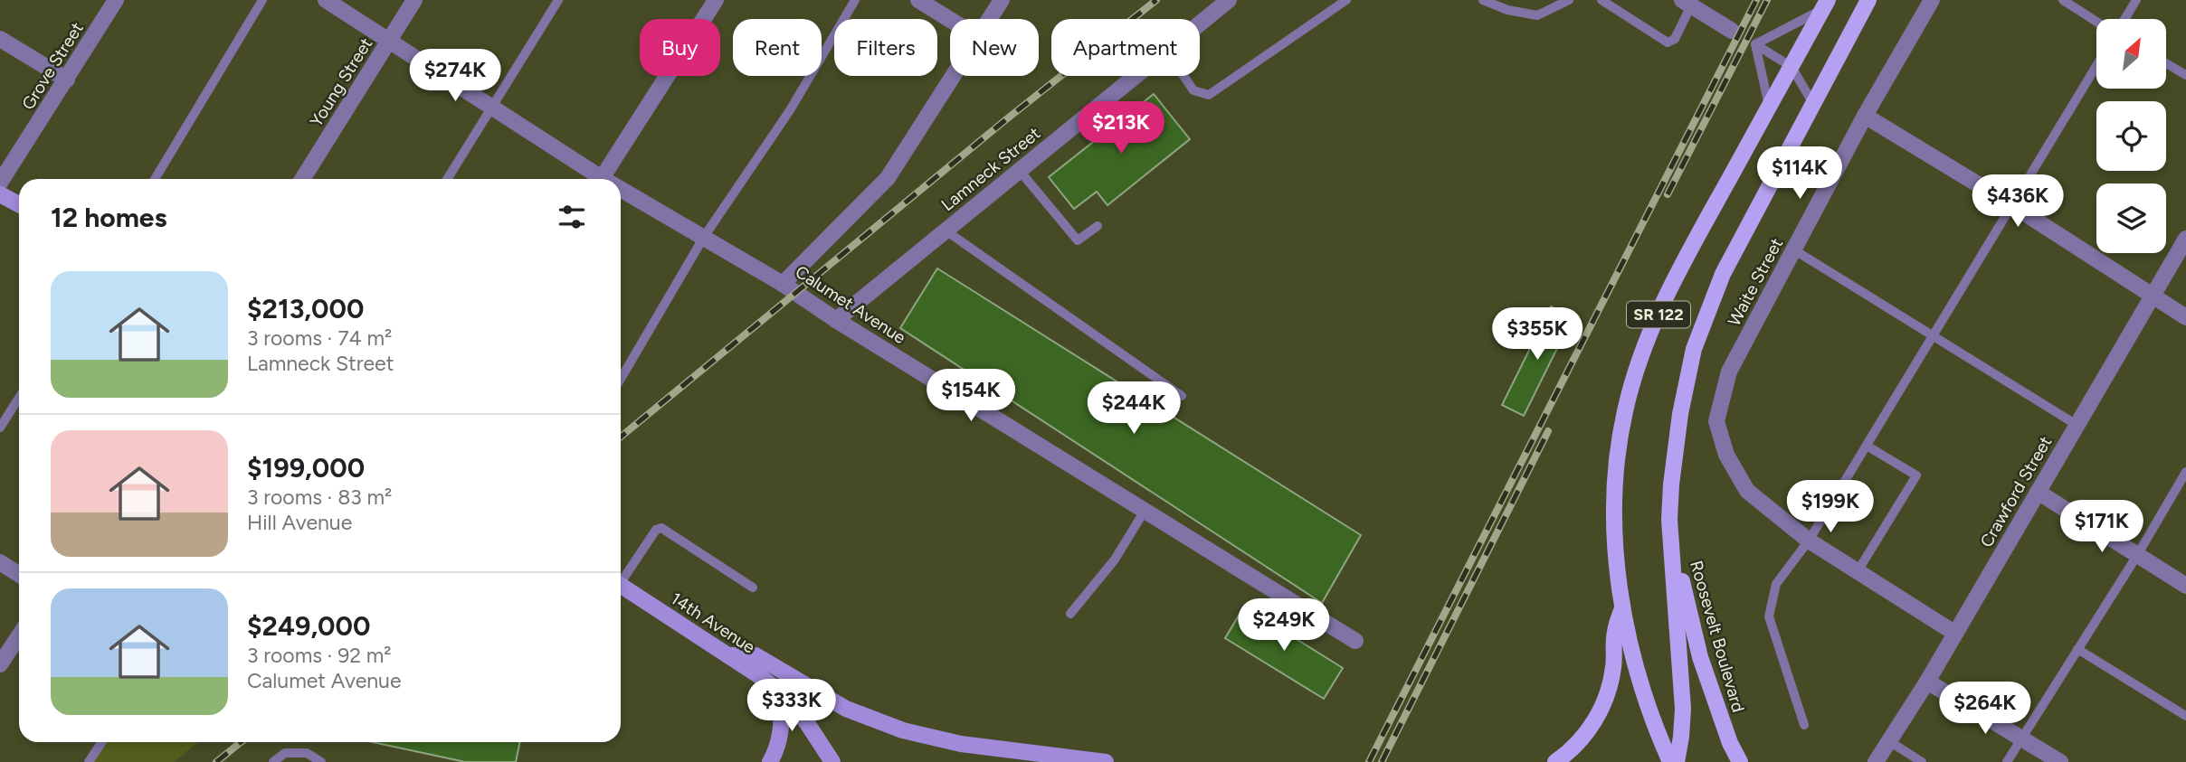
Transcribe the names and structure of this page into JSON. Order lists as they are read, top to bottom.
{
  "streets": {
    "main road": ["SR 122", "14th Avenue", "Roosevelt Boulevard"],
    "street": [
      "Grove Street",
      "Young Street",
      "Lamneck Street",
      "Waite Street",
      "Calumet Avenue",
      "Crawford Street"
    ]
  },
  "crossings": [
    ["Young Street", "Calumet Avenue"],
    ["Lamneck Street", "Calumet Avenue"],
    ["SR 122", "Roosevelt Boulevard"]
  ],
  "north": "top right",
  "page": {
    "chip": [
      "Buy",
      "Rent",
      "Filters",
      "New",
      "Apartment"
    ],
    "price": [
      "$274K",
      "$213K",
      "$114K",
      "$436K",
      "$355K",
      "$154K",
      "$244K",
      "$199K",
      "$171K",
      "$249K",
      "$333K",
      "$264K"
    ],
    "heading": "12 homes",
    "list": [
      {
        "name": "$213,000",
        "note": "3 rooms · 74 m² · Lamneck Street"
      },
      {
        "name": "$199,000",
        "note": "3 rooms · 83 m² · Hill Avenue"
      },
      {
        "name": "$249,000",
        "note": "3 rooms · 92 m² · Calumet Avenue"
      }
    ]
  }
}
